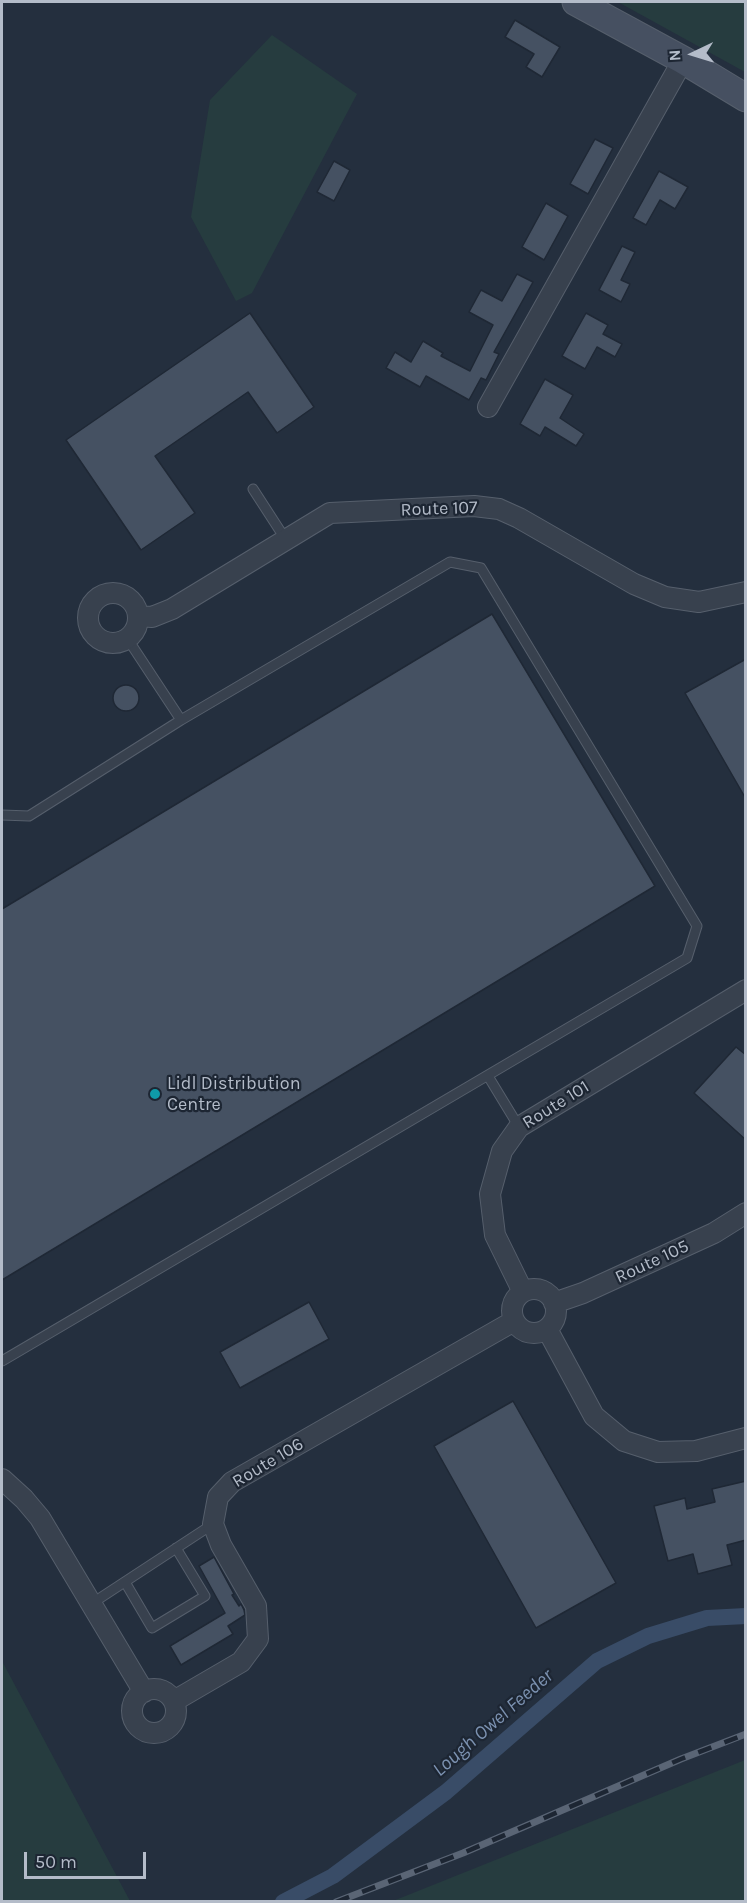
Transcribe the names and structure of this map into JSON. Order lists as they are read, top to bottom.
{
  "streets": {
    "street": [
      "Route 107",
      "Route 101",
      "Route 105",
      "Route 106"
    ]
  },
  "crossings": [
    ["Route 101", "Route 105"],
    ["Route 101", "Route 106"],
    ["Route 105", "Route 106"]
  ],
  "water": ["Lough Owel Feeder"],
  "places": ["Lidl Distribution Centre"],
  "scale_bar": "50 m",
  "north": "left"
}
